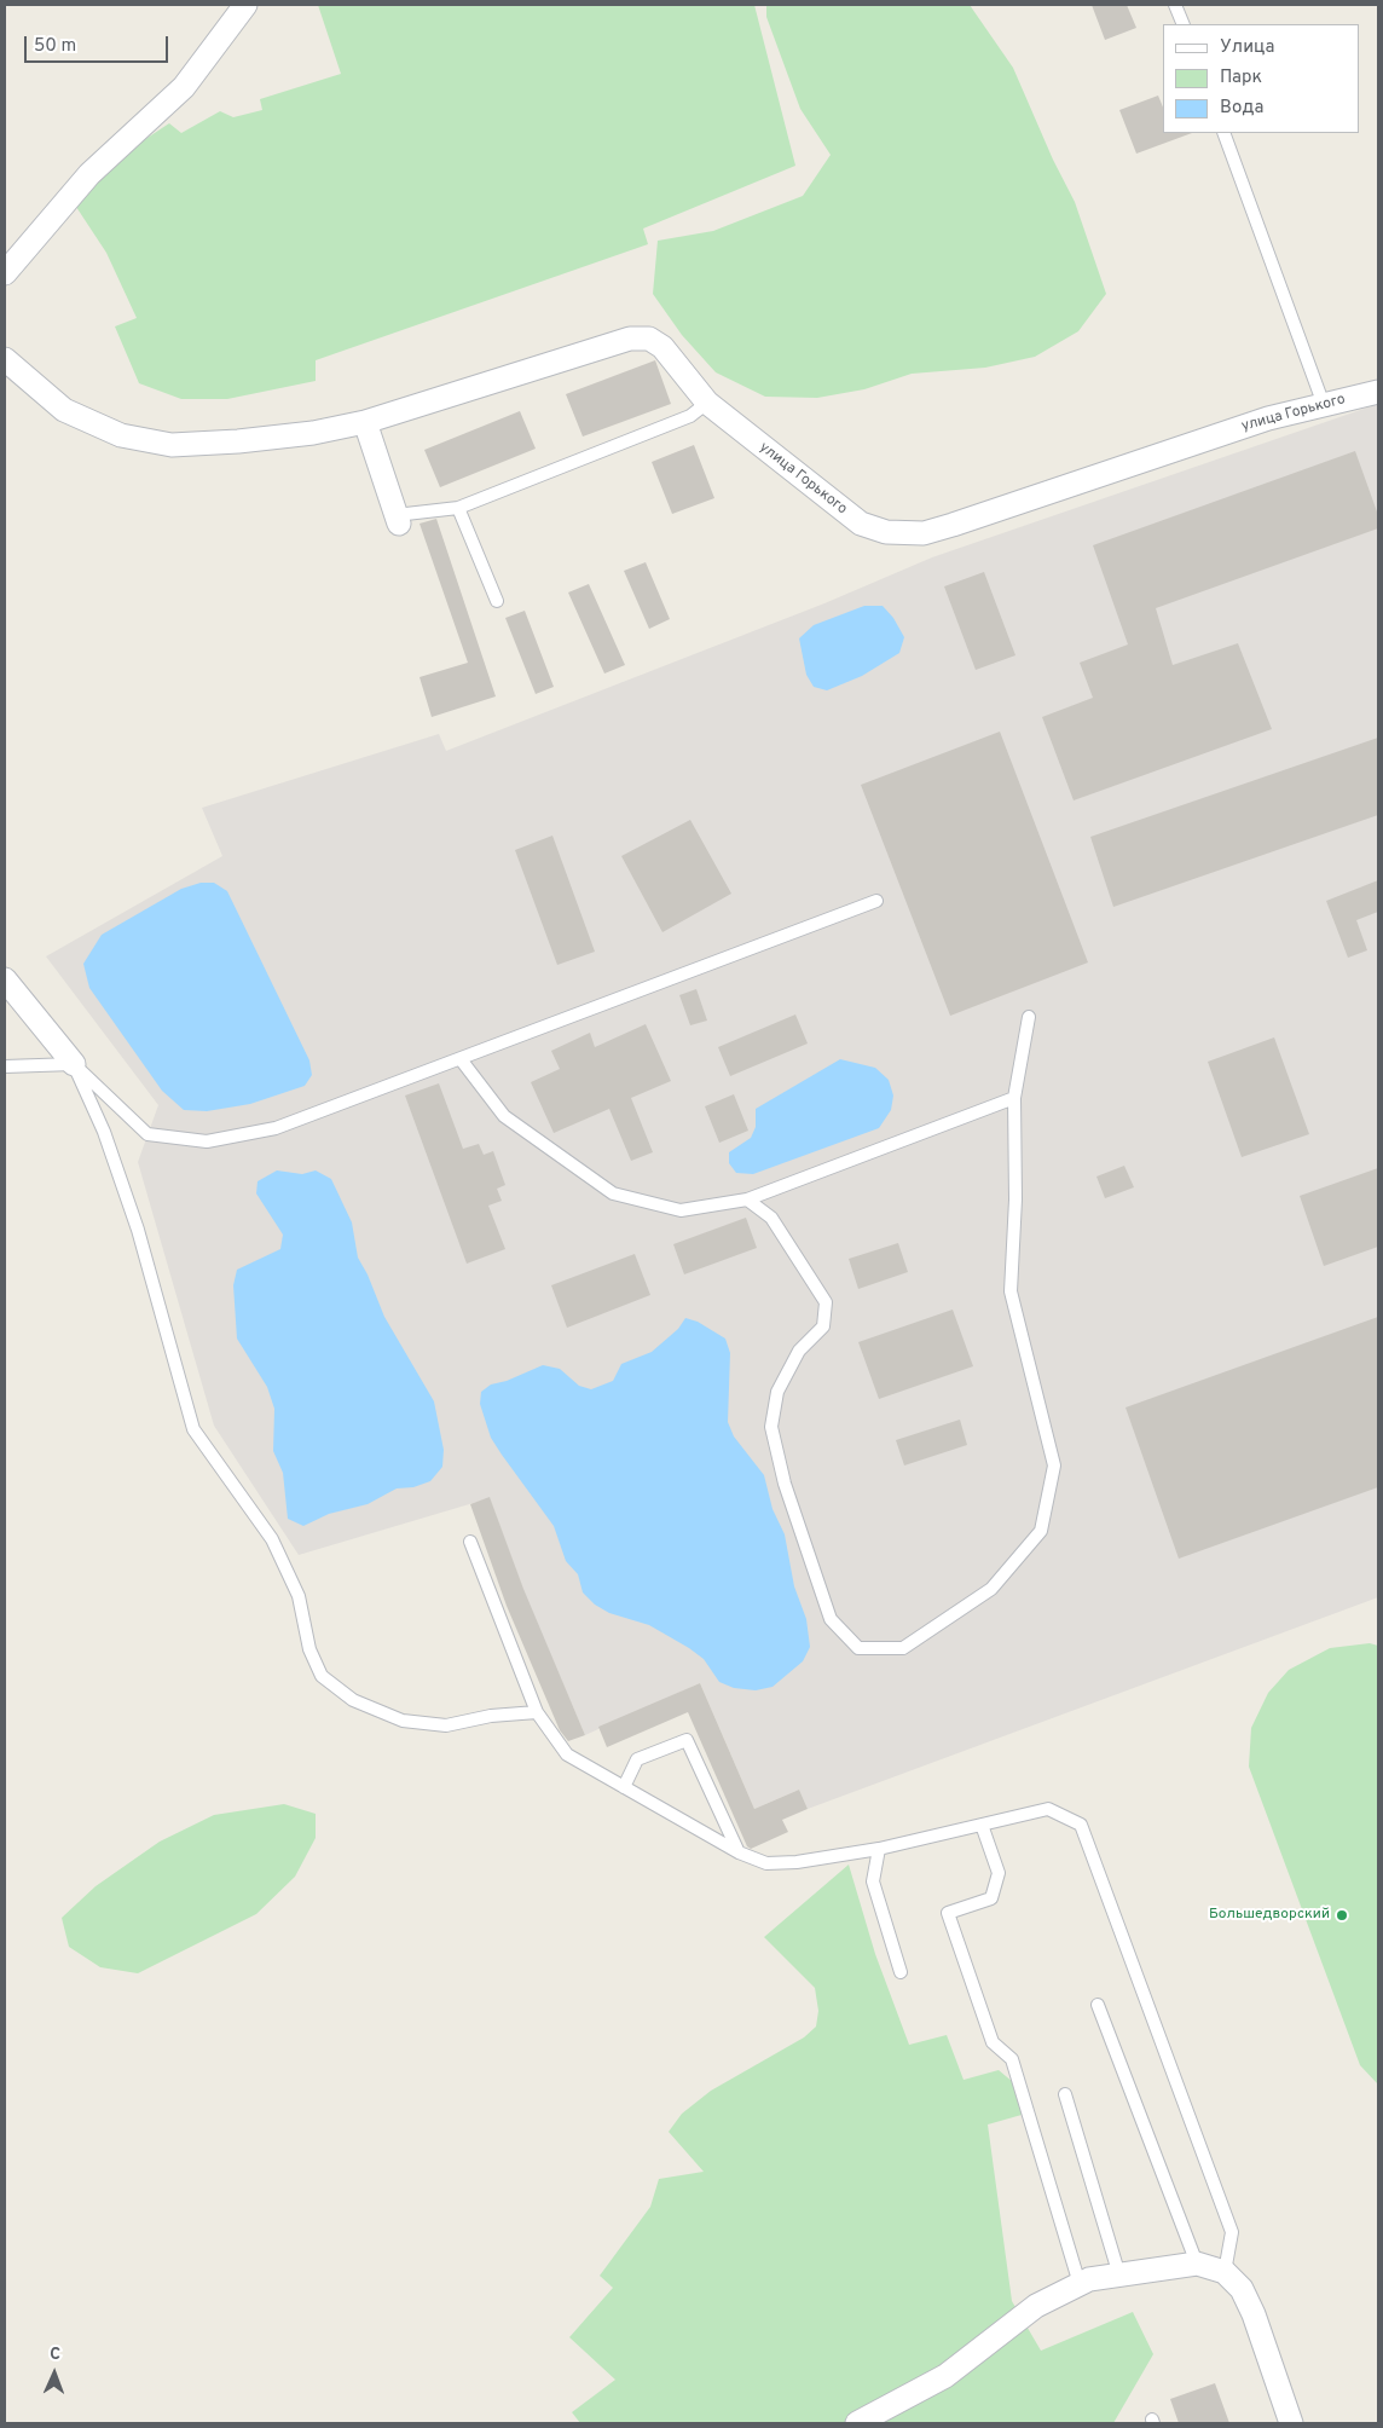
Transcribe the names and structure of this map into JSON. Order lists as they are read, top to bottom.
{
  "streets": {
    "street": ["улица Горького"]
  },
  "places": ["Большедворский"],
  "legend": ["Улица", "Парк", "Вода"],
  "scale_bar": "50 m",
  "north": "top"
}
